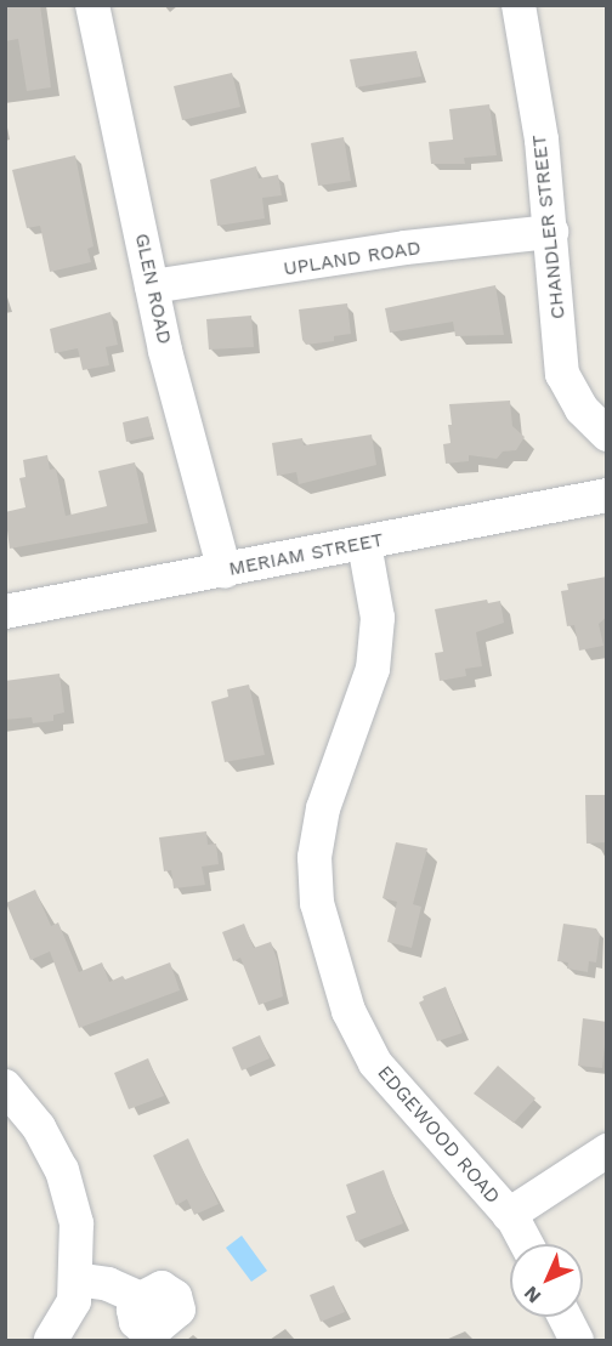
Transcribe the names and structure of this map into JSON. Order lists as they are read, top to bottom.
{
  "streets": {
    "street": [
      "CHANDLER STREET",
      "UPLAND ROAD",
      "GLEN ROAD",
      "MERIAM STREET",
      "EDGEWOOD ROAD"
    ]
  },
  "crossings": [
    ["CHANDLER STREET", "UPLAND ROAD"],
    ["UPLAND ROAD", "GLEN ROAD"],
    ["GLEN ROAD", "MERIAM STREET"],
    ["MERIAM STREET", "EDGEWOOD ROAD"]
  ],
  "north": "bottom left"
}
